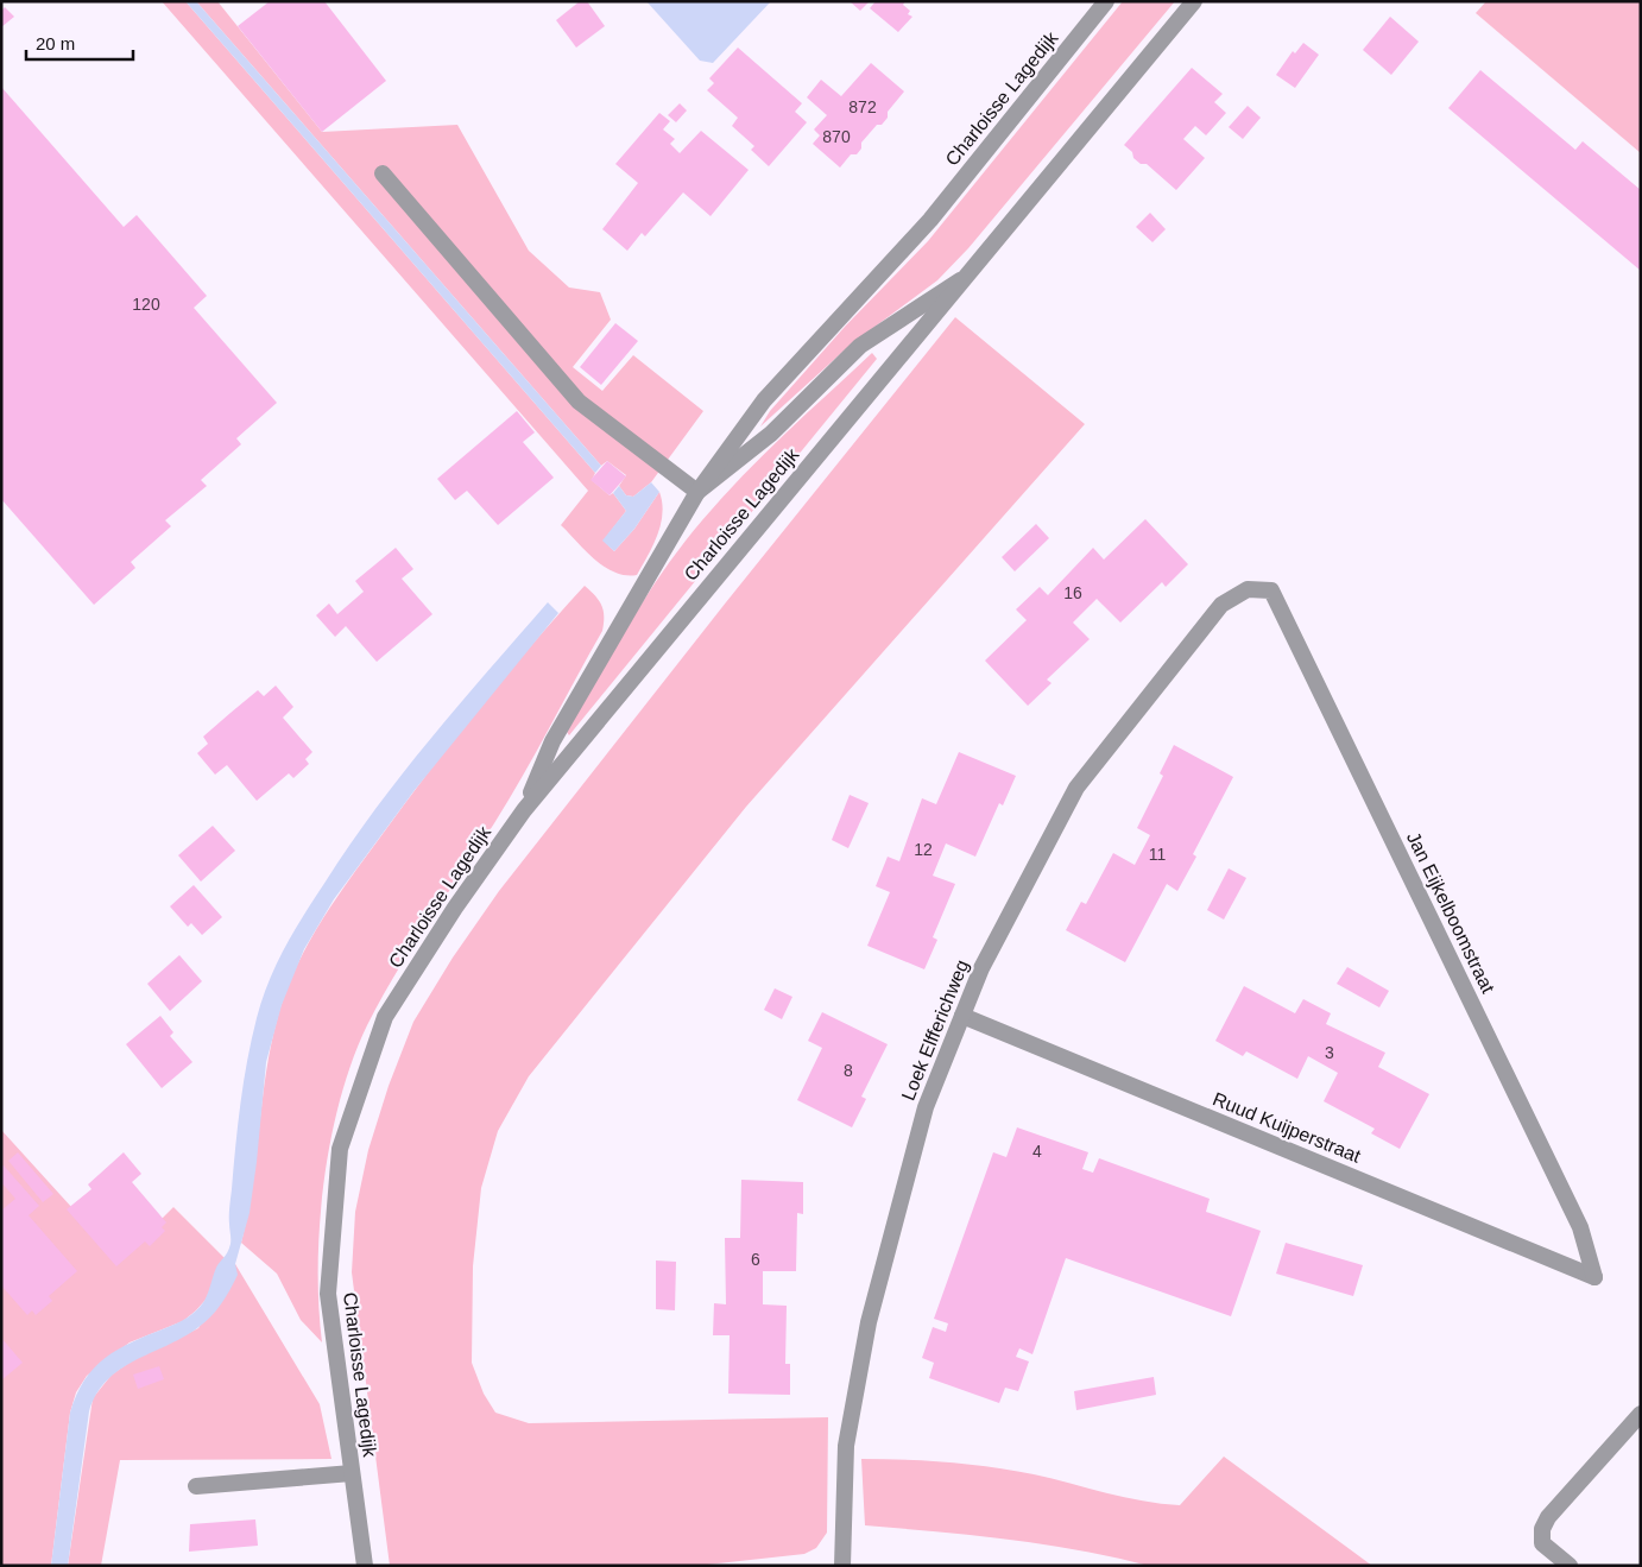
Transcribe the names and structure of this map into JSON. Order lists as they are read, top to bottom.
{
  "streets": {
    "street": [
      "Charloisse Lagedijk",
      "Jan Eijkelboomstraat",
      "Loek Elfferichweg",
      "Ruud Kuijperstraat"
    ]
  },
  "crossings": [
    ["Jan Eijkelboomstraat", "Loek Elfferichweg"],
    ["Jan Eijkelboomstraat", "Ruud Kuijperstraat"],
    ["Loek Elfferichweg", "Ruud Kuijperstraat"]
  ],
  "house_numbers": [
    "872",
    "870",
    "120",
    "16",
    "12",
    "11",
    "3",
    "8",
    "4",
    "6"
  ],
  "scale_bar": "20 m"
}
